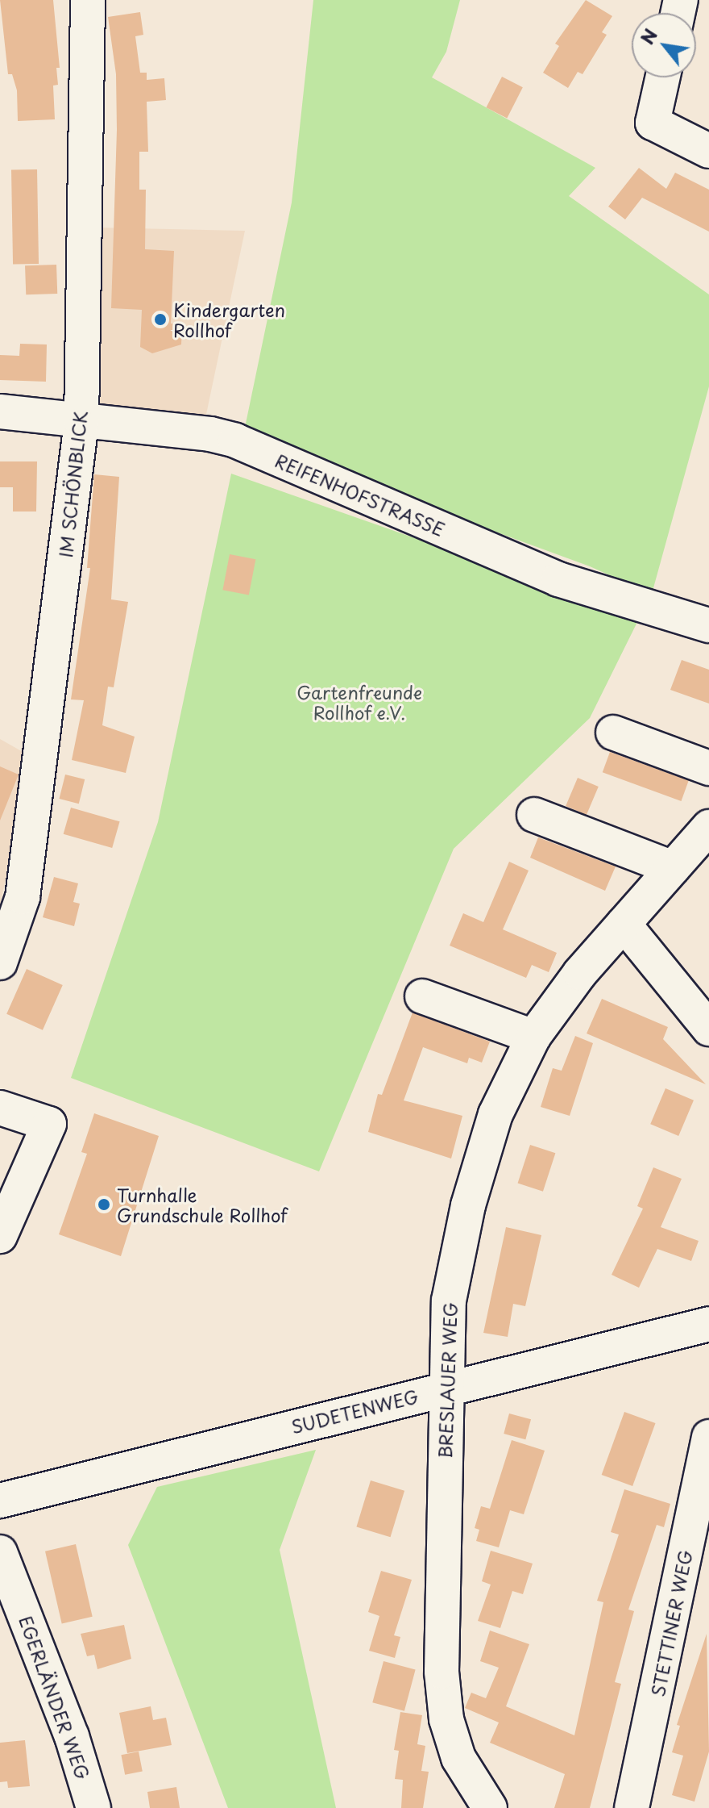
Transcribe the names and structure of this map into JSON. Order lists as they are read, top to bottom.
{
  "streets": {
    "street": [
      "IM SCHÖNBLICK",
      "REIFENHOFSTRASSE",
      "BRESLAUER WEG",
      "SUDETENWEG",
      "STETTINER WEG",
      "EGERLÄNDER WEG"
    ]
  },
  "crossings": [
    ["IM SCHÖNBLICK", "REIFENHOFSTRASSE"],
    ["BRESLAUER WEG", "SUDETENWEG"]
  ],
  "parks": ["Gartenfreunde Rollhof e.V."],
  "places": ["Kindergarten Rollhof", "Turnhalle Grundschule Rollhof"],
  "north": "top left"
}
